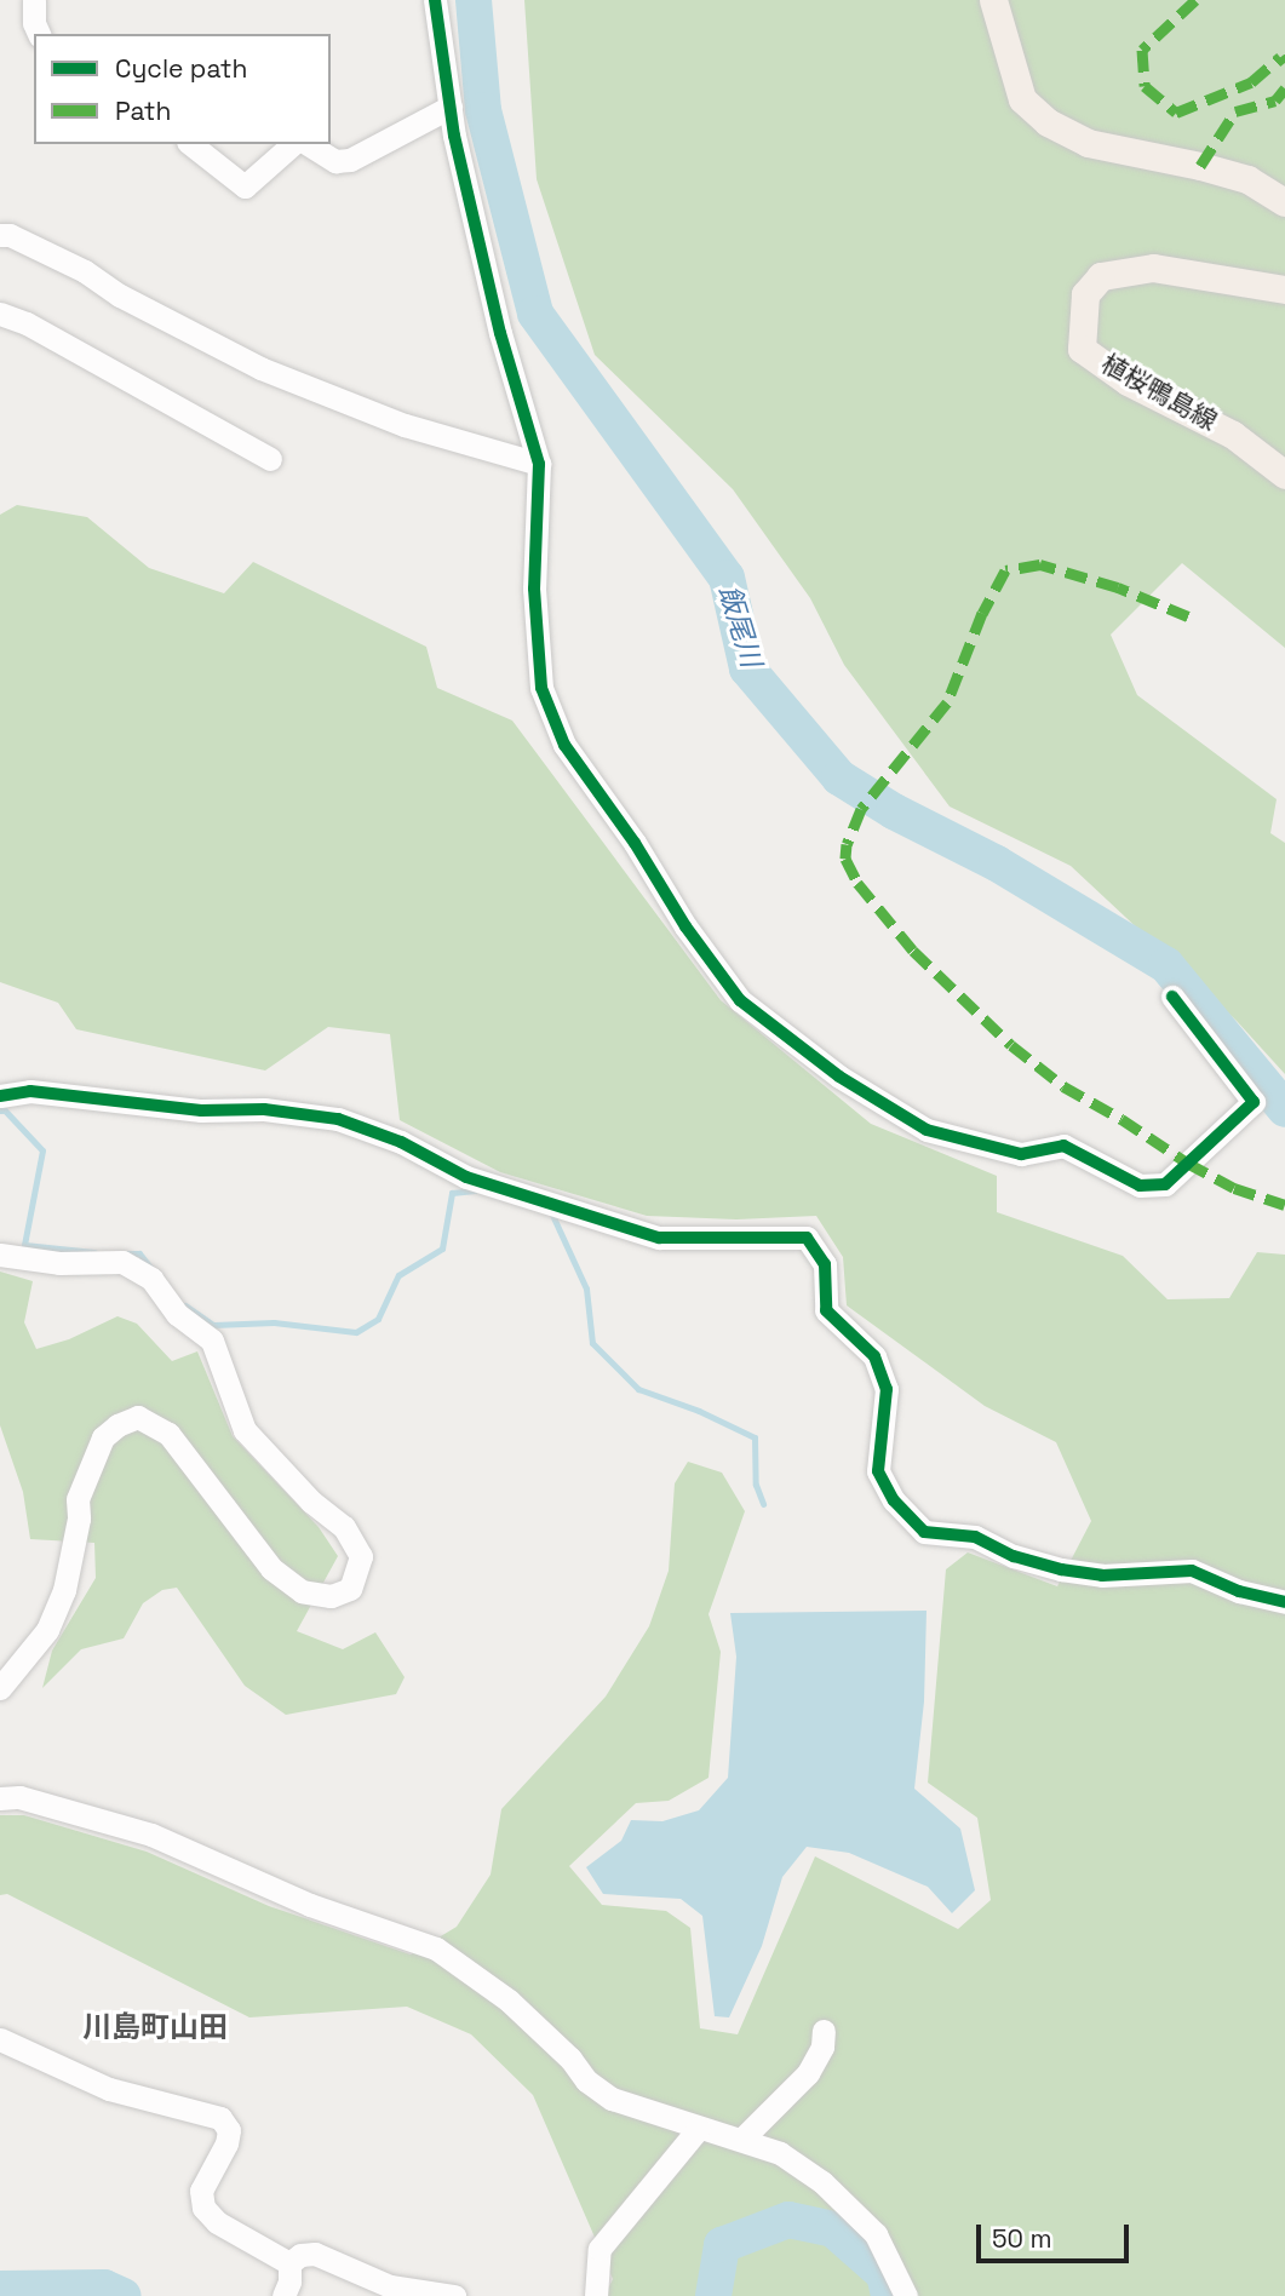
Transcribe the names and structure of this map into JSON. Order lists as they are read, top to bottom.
{
  "streets": {
    "main road": ["植桜鴨島線"]
  },
  "districts": ["川島町山田"],
  "water": ["飯尾川"],
  "legend": ["Cycle path", "Path"],
  "scale_bar": "50 m"
}
